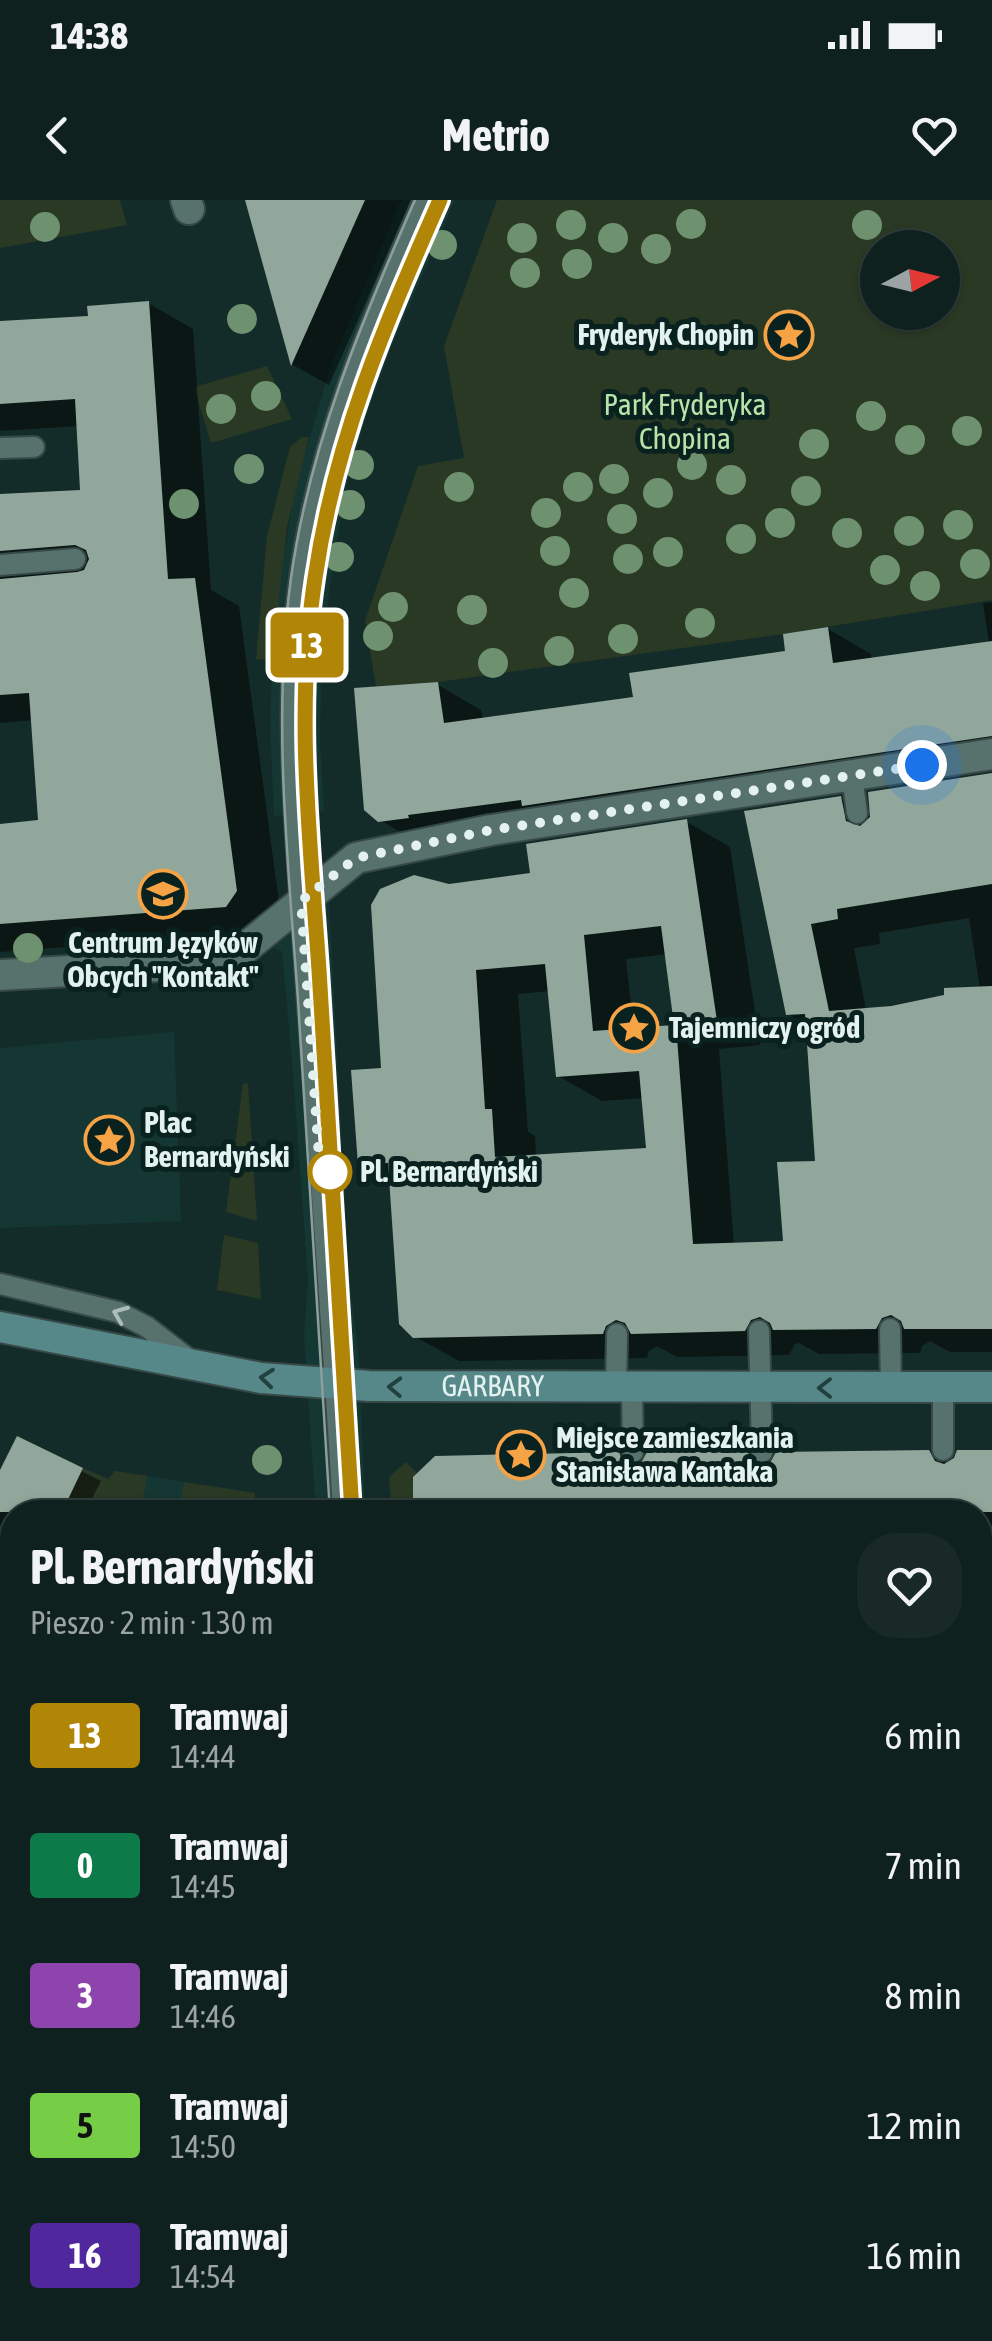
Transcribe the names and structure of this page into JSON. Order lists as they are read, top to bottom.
{
  "streets": {
    "street": ["GARBARY"]
  },
  "one_way": ["GARBARY"],
  "parks": ["Park Fryderyka Chopina"],
  "places": {
    "place": [
      "Fryderyk Chopin",
      "Tajemniczy ogród",
      "Plac Bernardyński",
      "Miejsce zamieszkania Stanisława Kantaka"
    ],
    "school or university": ["Centrum Języków Obcych \"Kontakt\""],
    "other": ["Pl. Bernardyński"]
  },
  "lines": ["tram line 13"],
  "north": "right",
  "page": {
    "status": "14:38",
    "header": "Metrio",
    "on_map": "13",
    "heading": ["Pl. Bernardyński", "Pieszo · 2 min · 130 m"],
    "list": [
      {
        "mark": "13",
        "name": "Tramwaj",
        "note": "14:44",
        "value": "6 min"
      },
      {
        "mark": "0",
        "name": "Tramwaj",
        "note": "14:45",
        "value": "7 min"
      },
      {
        "mark": "3",
        "name": "Tramwaj",
        "note": "14:46",
        "value": "8 min"
      },
      {
        "mark": "5",
        "name": "Tramwaj",
        "note": "14:50",
        "value": "12 min"
      },
      {
        "mark": "16",
        "name": "Tramwaj",
        "note": "14:54",
        "value": "16 min"
      }
    ]
  }
}
